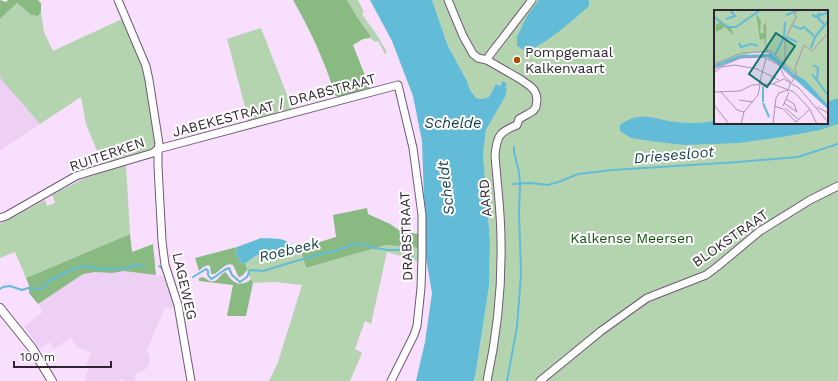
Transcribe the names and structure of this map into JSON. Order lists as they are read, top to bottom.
{
  "streets": {
    "street": [
      "JABEKESTRAAT / DRABSTRAAT",
      "RUITERKEN",
      "AARD",
      "DRABSTRAAT",
      "BLOKSTRAAT",
      "LAGEWEG"
    ]
  },
  "crossings": [
    ["JABEKESTRAAT / DRABSTRAAT", "RUITERKEN"],
    ["JABEKESTRAAT / DRABSTRAAT", "DRABSTRAAT"],
    ["JABEKESTRAAT / DRABSTRAAT", "LAGEWEG"],
    ["RUITERKEN", "LAGEWEG"]
  ],
  "water": [
    "Schelde",
    "Driesesloot",
    "Scheldt",
    "Roebeek"
  ],
  "parks": ["Kalkense Meersen"],
  "places": ["Pompgemaal Kalkenvaart"],
  "scale_bar": "100 m"
}
